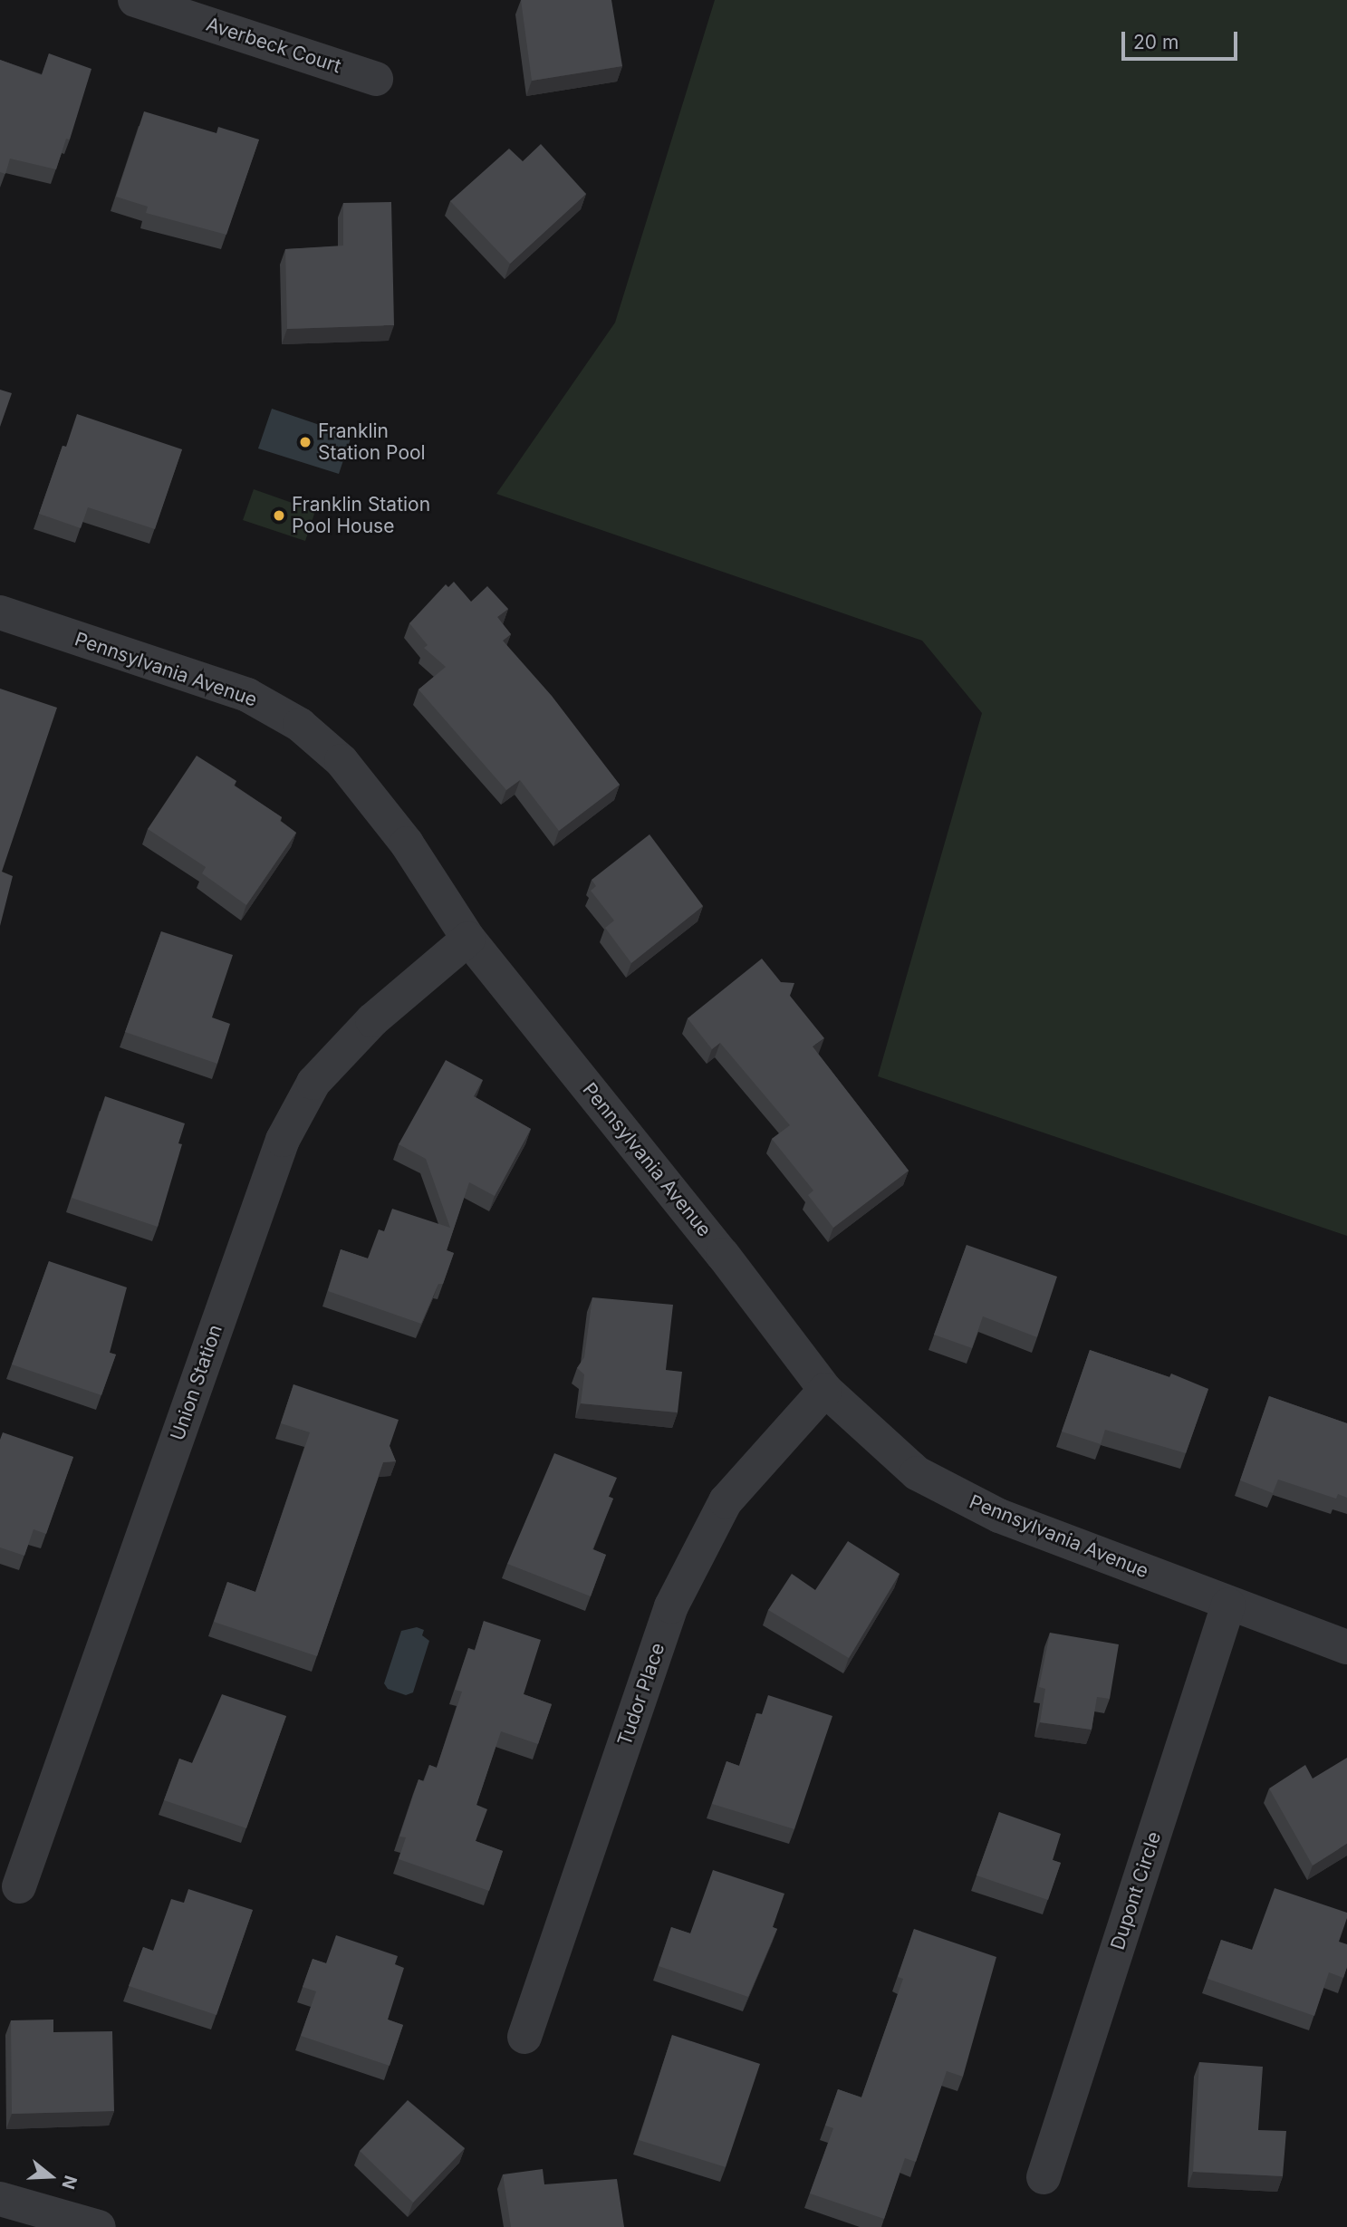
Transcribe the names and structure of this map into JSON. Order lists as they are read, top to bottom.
{
  "streets": {
    "street": [
      "Averbeck Court",
      "Pennsylvania Avenue",
      "Union Station",
      "Tudor Place",
      "Dupont Circle"
    ]
  },
  "crossings": [
    ["Pennsylvania Avenue", "Union Station"],
    ["Pennsylvania Avenue", "Tudor Place"],
    ["Pennsylvania Avenue", "Dupont Circle"]
  ],
  "places": ["Franklin Station Pool", "Franklin Station Pool House"],
  "scale_bar": "20 m",
  "north": "right"
}
